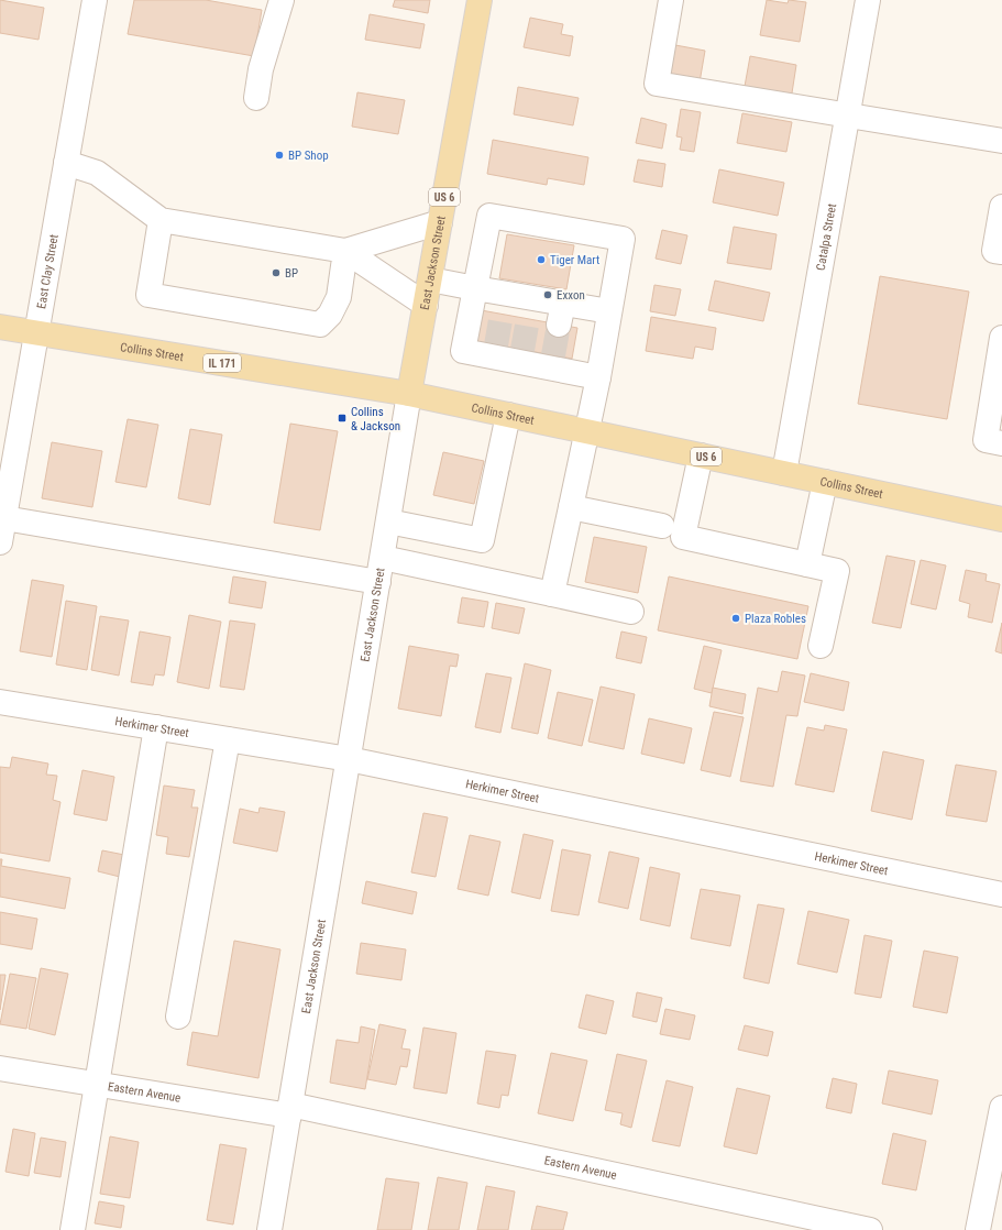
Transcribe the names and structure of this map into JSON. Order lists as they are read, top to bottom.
{
  "streets": {
    "main road": [
      "US 6",
      "East Jackson Street",
      "Collins Street",
      "IL 171"
    ],
    "street": [
      "Catalpa Street",
      "East Clay Street",
      "Herkimer Street",
      "Eastern Avenue"
    ]
  },
  "crossings": [
    ["Catalpa Street", "Collins Street"],
    ["East Jackson Street", "Collins Street"],
    ["East Jackson Street", "Herkimer Street"],
    ["East Jackson Street", "Eastern Avenue"],
    ["East Clay Street", "Collins Street"]
  ],
  "places": {
    "other": [
      "BP Shop",
      "Tiger Mart",
      "BP",
      "Exxon",
      "Plaza Robles"
    ],
    "transit": ["Collins & Jackson"]
  }
}
